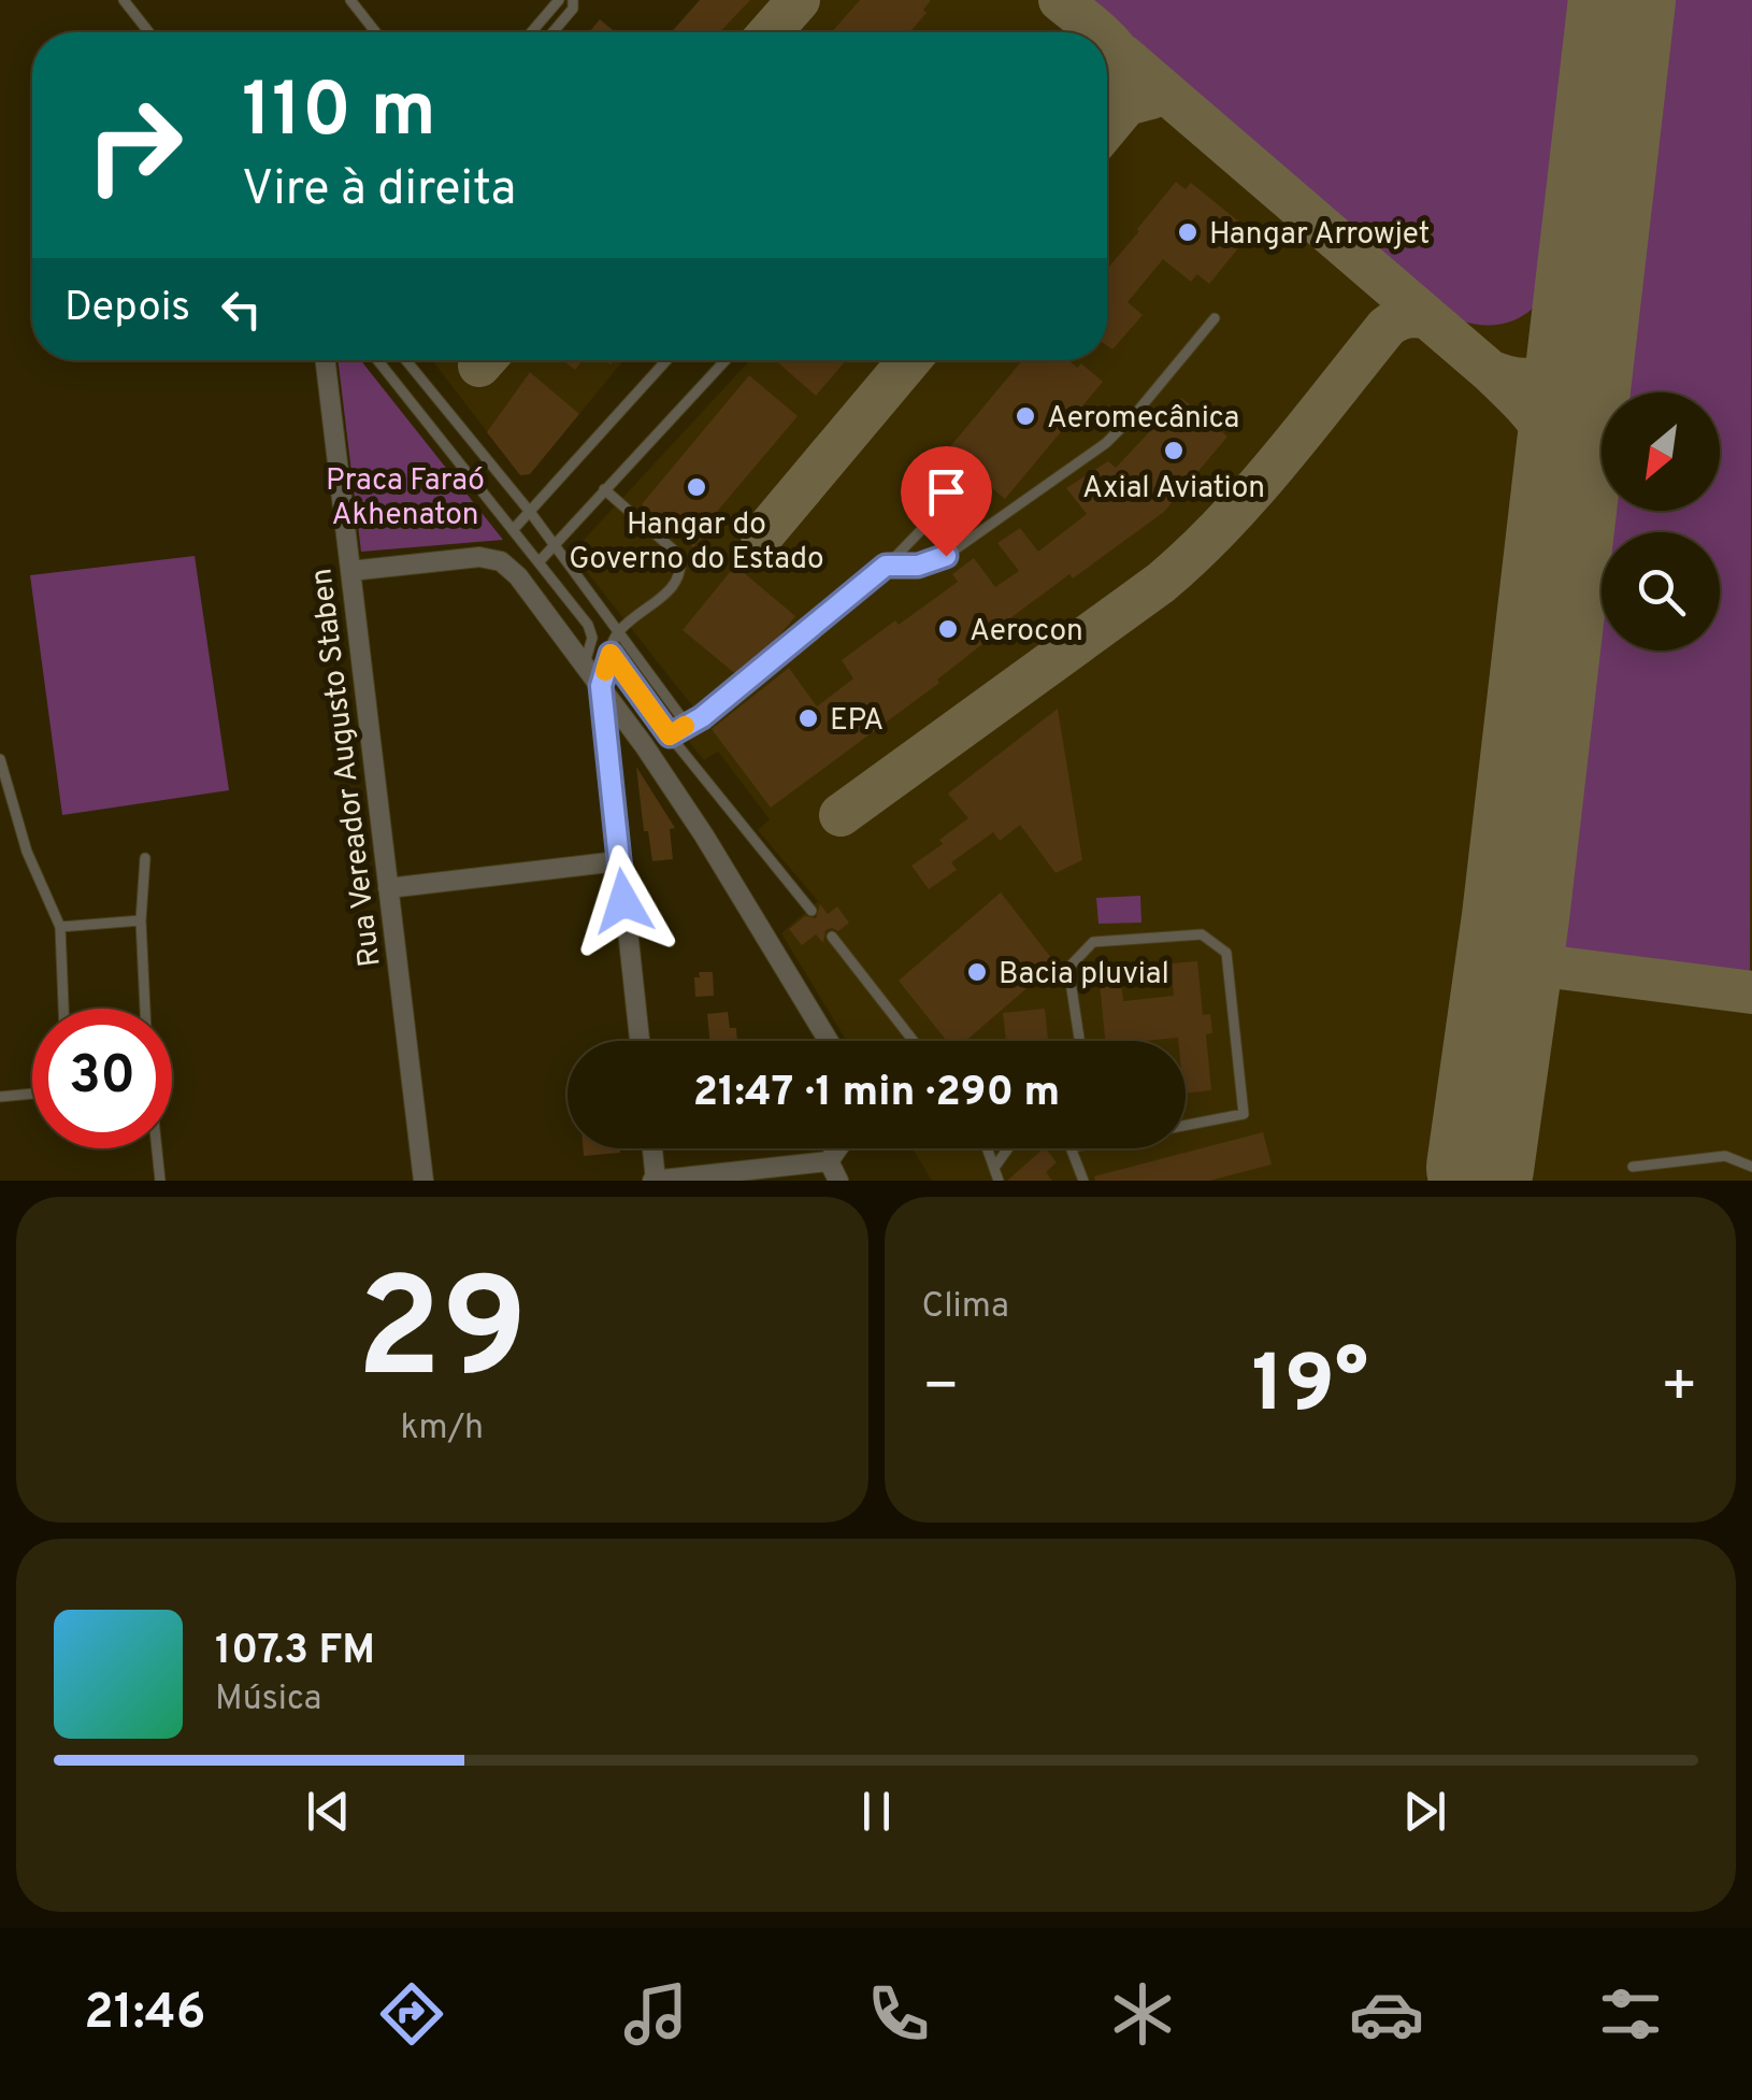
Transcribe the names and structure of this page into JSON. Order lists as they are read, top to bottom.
{
  "streets": {
    "street": ["Rua Vereador Augusto Staben"]
  },
  "parks": ["Praca Faraó Akhenaton"],
  "places": [
    "Hangar Arrowjet",
    "Aeromecânica",
    "Axial Aviation",
    "Hangar do Governo do Estado",
    "Aerocon",
    "EPA",
    "Bacia pluvial"
  ],
  "north": "bottom left",
  "page": {
    "turn": ["110 m", "Vire à direita"],
    "then": "Depois",
    "limit": "30",
    "trip": "21:47 · 1 min · 290 m",
    "tile": [
      ["29", "km/h"],
      "Clima"
    ],
    "heat": ["−", "19°", "+"],
    "song": ["107.3 FM", "Música"],
    "tabs": "21:46"
  }
}
